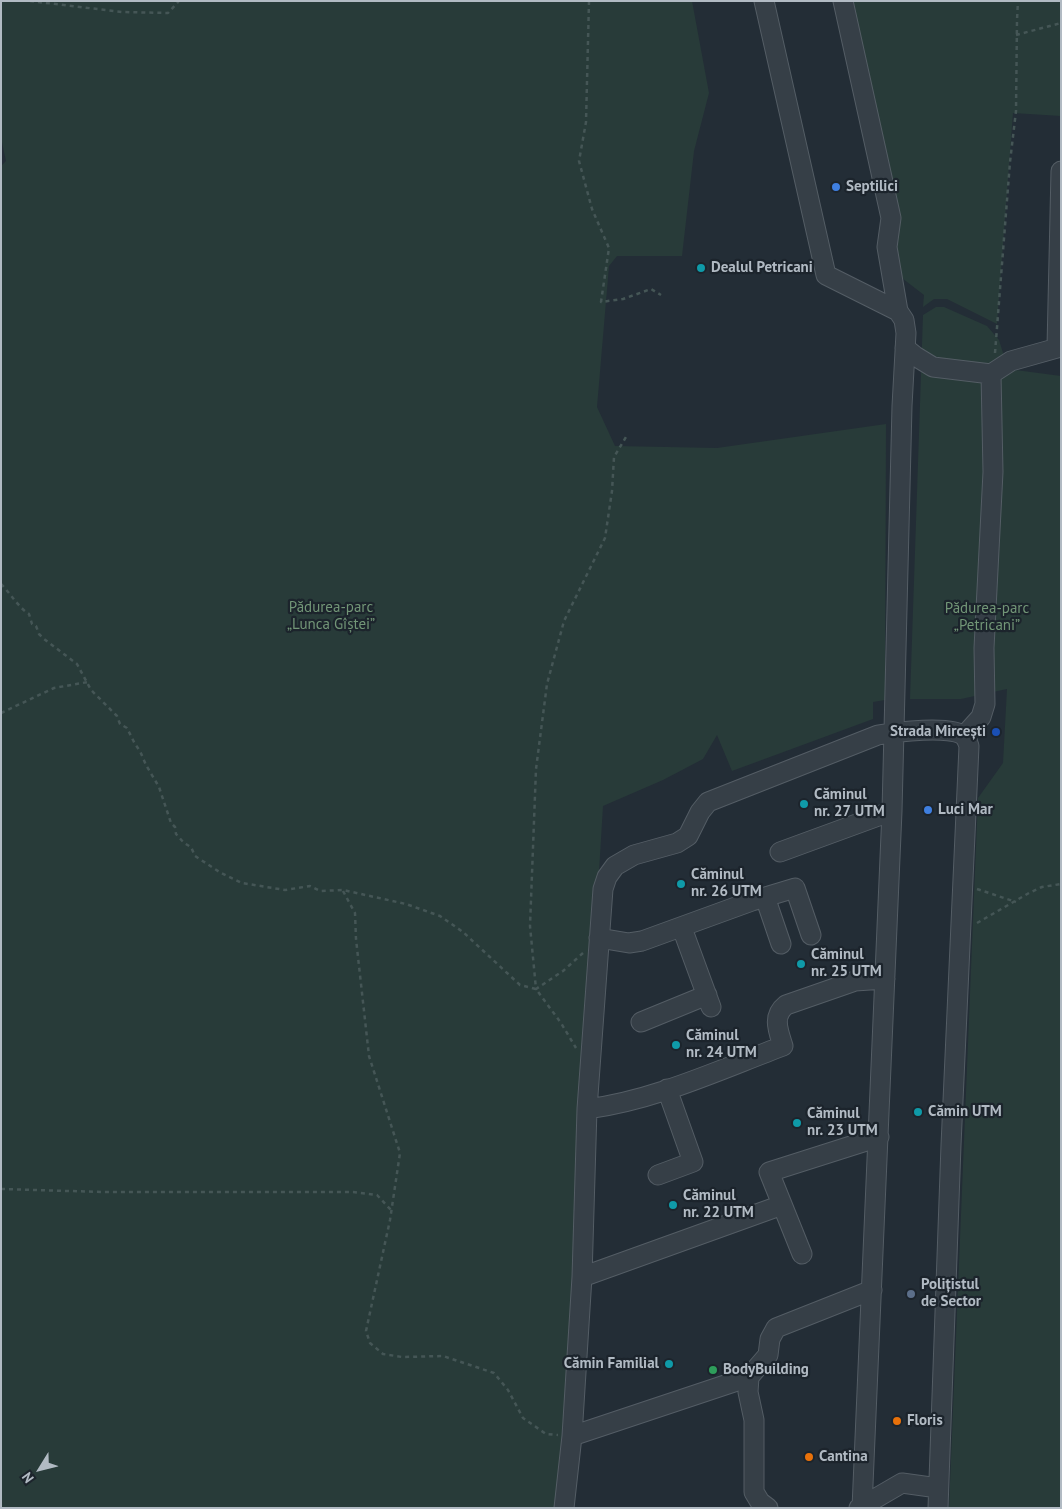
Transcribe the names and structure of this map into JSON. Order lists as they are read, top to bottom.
{
  "parks": ["Pădurea-parc „Lunca Gîștei”", "Pădurea-parc „Petricani”"],
  "places": [
    "Septilici",
    "Dealul Petricani",
    "Strada Mircești",
    "Căminul nr. 27 UTM",
    "Luci Mar",
    "Căminul nr. 26 UTM",
    "Căminul nr. 25 UTM",
    "Căminul nr. 24 UTM",
    "Cămin UTM",
    "Căminul nr. 23 UTM",
    "Căminul nr. 22 UTM",
    "Polițistul de Sector",
    "Cămin Familial",
    "BodyBuilding",
    "Floris",
    "Cantina"
  ],
  "north": "bottom left"
}
